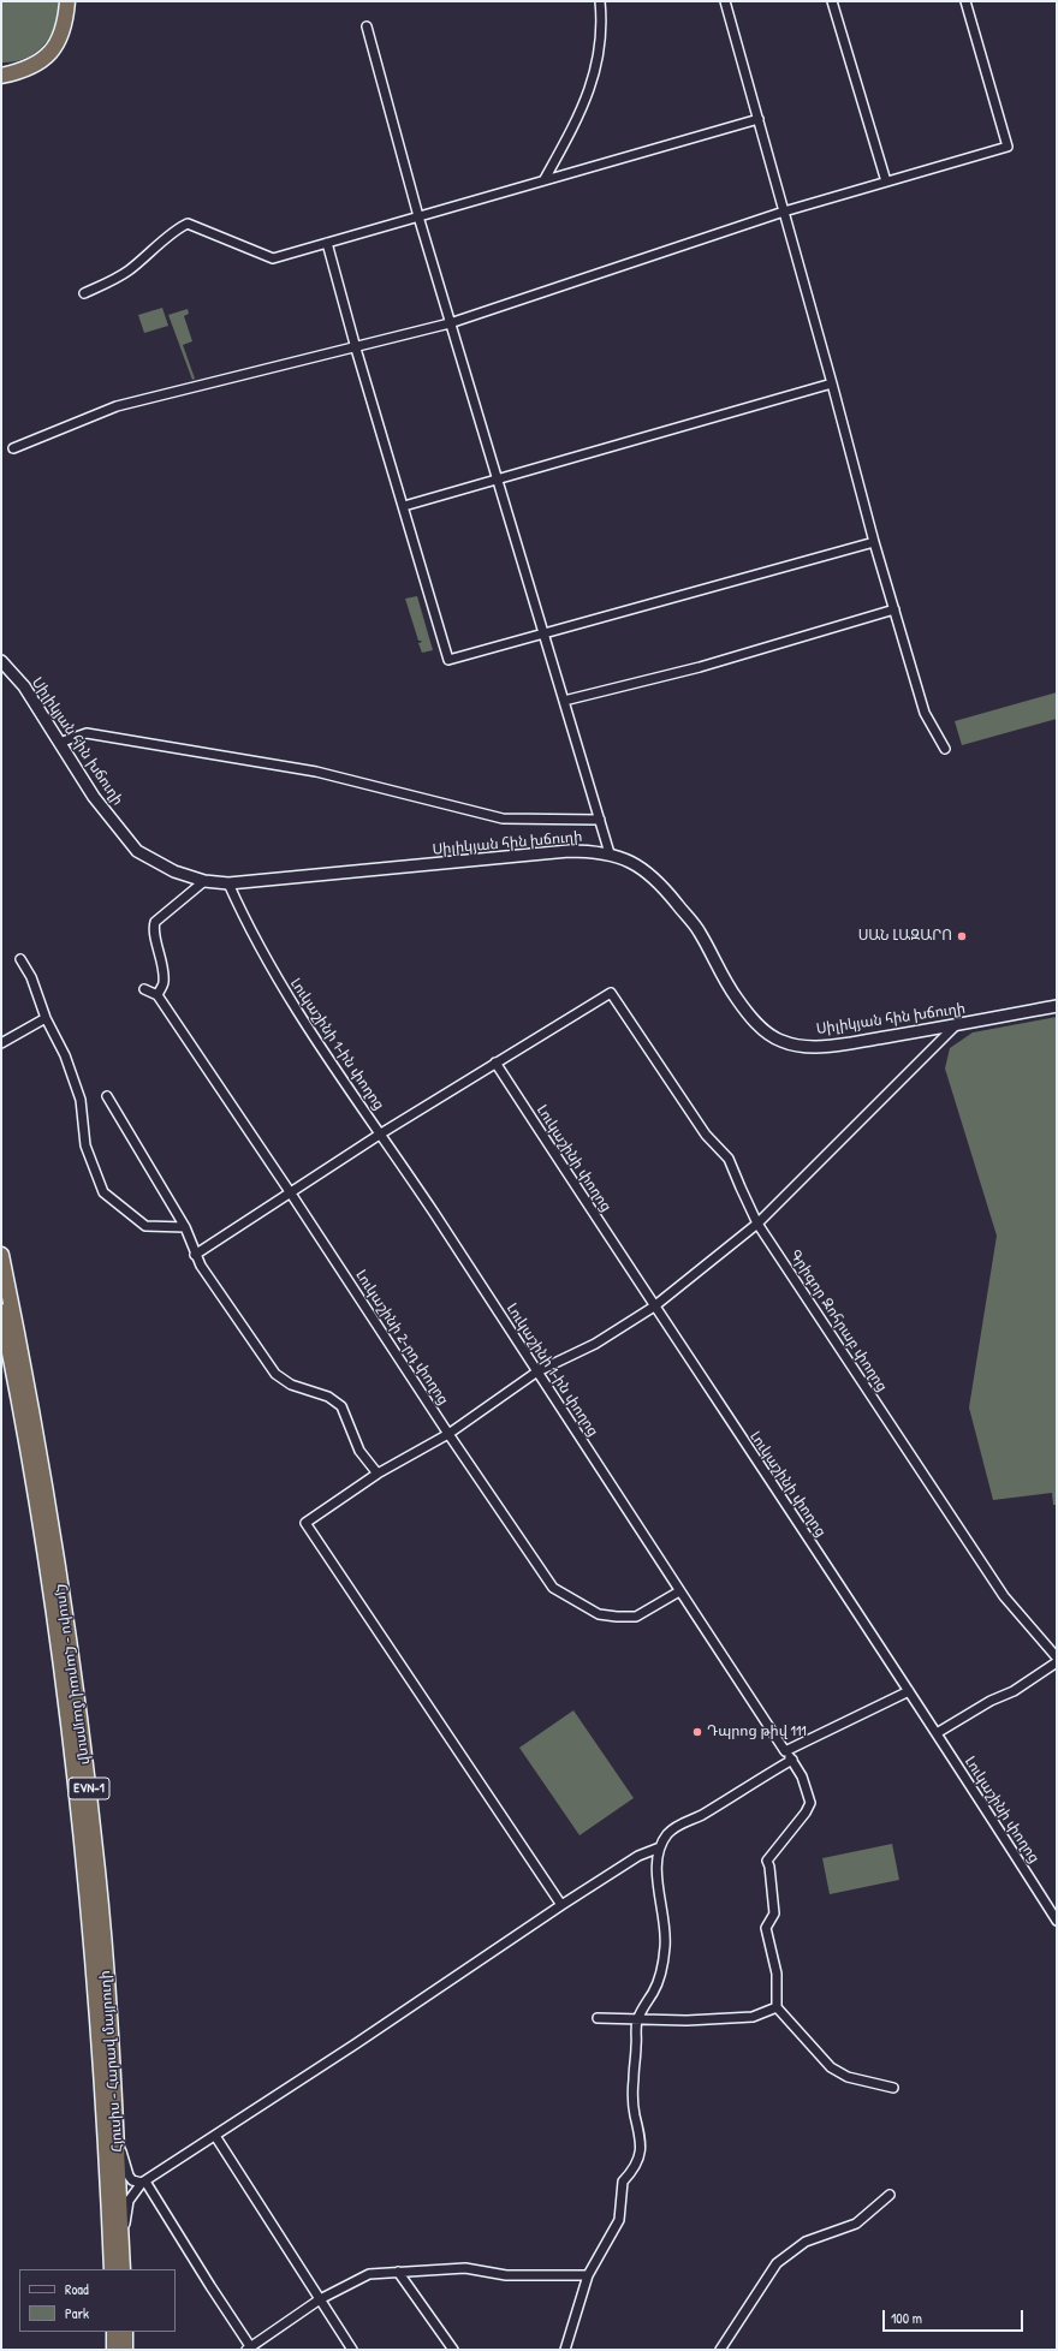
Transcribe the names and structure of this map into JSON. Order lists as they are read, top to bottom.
{
  "streets": {
    "highway": ["Հյուսիս - Հարավ մայրուղի", "EVN-1"],
    "street": [
      "Սիլիկյան հին խճուղի",
      "Լուկաշինի 1-ին փողոց",
      "Լուկաշինի փողոց",
      "Գրիգոր Զոհրաբ փողոց",
      "Լուկաշինի 2-րդ փողոց"
    ]
  },
  "crossings": [
    ["Սիլիկյան հին խճուղի", "Լուկաշինի 1-ին փողոց"],
    ["Լուկաշինի 1-ին փողոց", "Լուկաշինի 2-րդ փողոց"],
    ["Լուկաշինի փողոց", "Գրիգոր Զոհրաբ փողոց"]
  ],
  "places": ["ՍԱՆ ԼԱԶԱՐՈ", "Դպրոց թիվ 111"],
  "legend": ["Road", "Park"],
  "scale_bar": "100 m"
}
